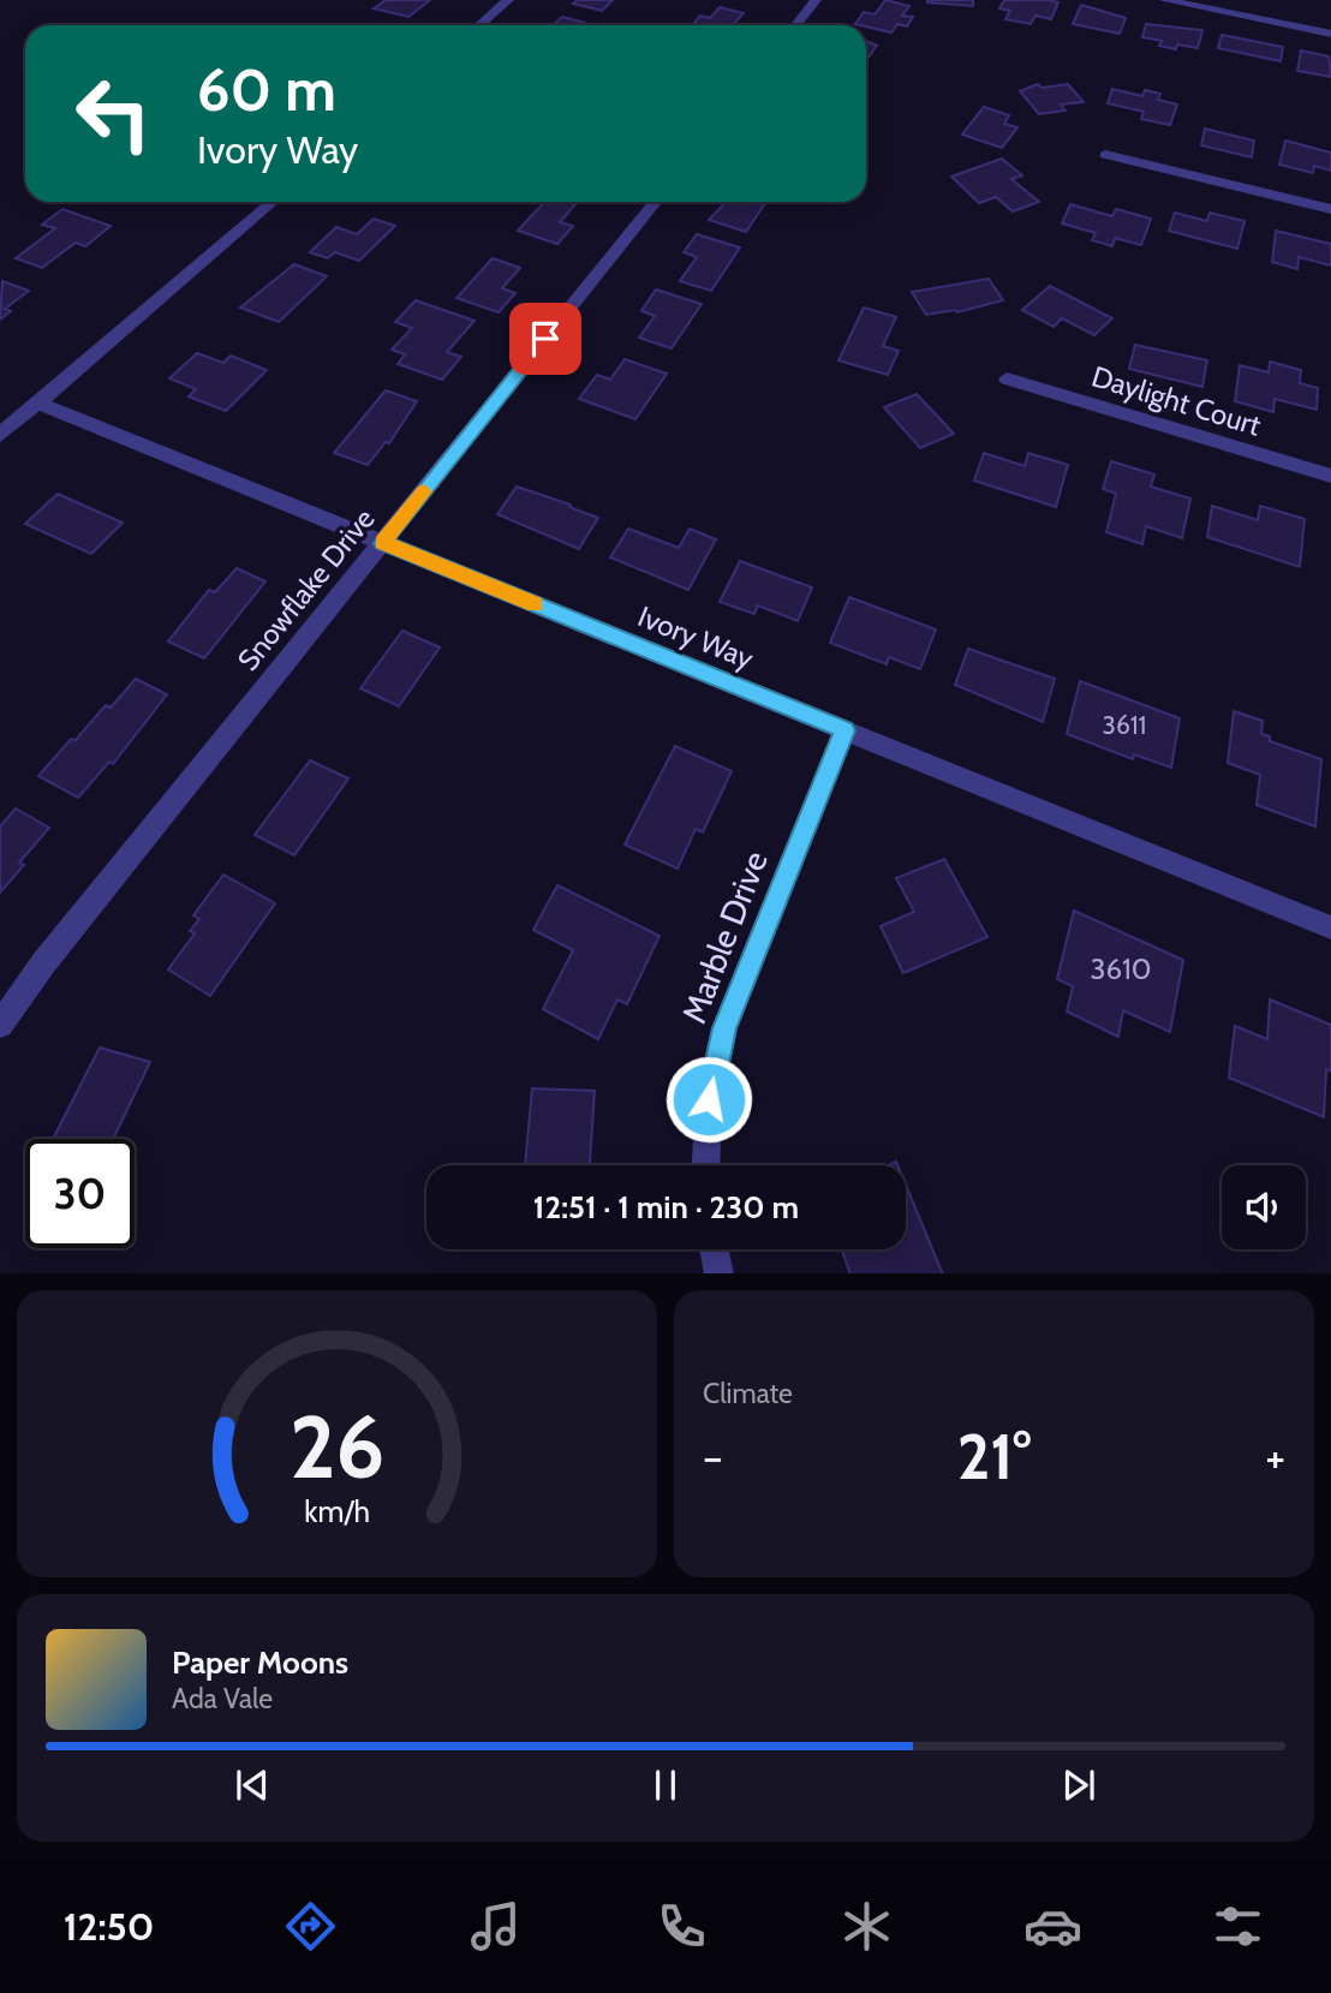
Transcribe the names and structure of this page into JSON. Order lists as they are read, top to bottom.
{
  "streets": {
    "street": [
      "Daylight Court",
      "Snowflake Drive",
      "Ivory Way",
      "Marble Drive"
    ]
  },
  "crossings": [
    ["Snowflake Drive", "Ivory Way"],
    ["Ivory Way", "Marble Drive"]
  ],
  "house_numbers": ["3611", "3610"],
  "page": {
    "turn": ["60 m", "Ivory Way"],
    "limit": "30",
    "trip": "12:51 · 1 min · 230 m",
    "tile": "Climate",
    "heat": ["−", "21°", "+"],
    "song": ["Paper Moons", "Ada Vale"],
    "tabs": "12:50",
    "gauge": ["26", "km/h"]
  }
}
